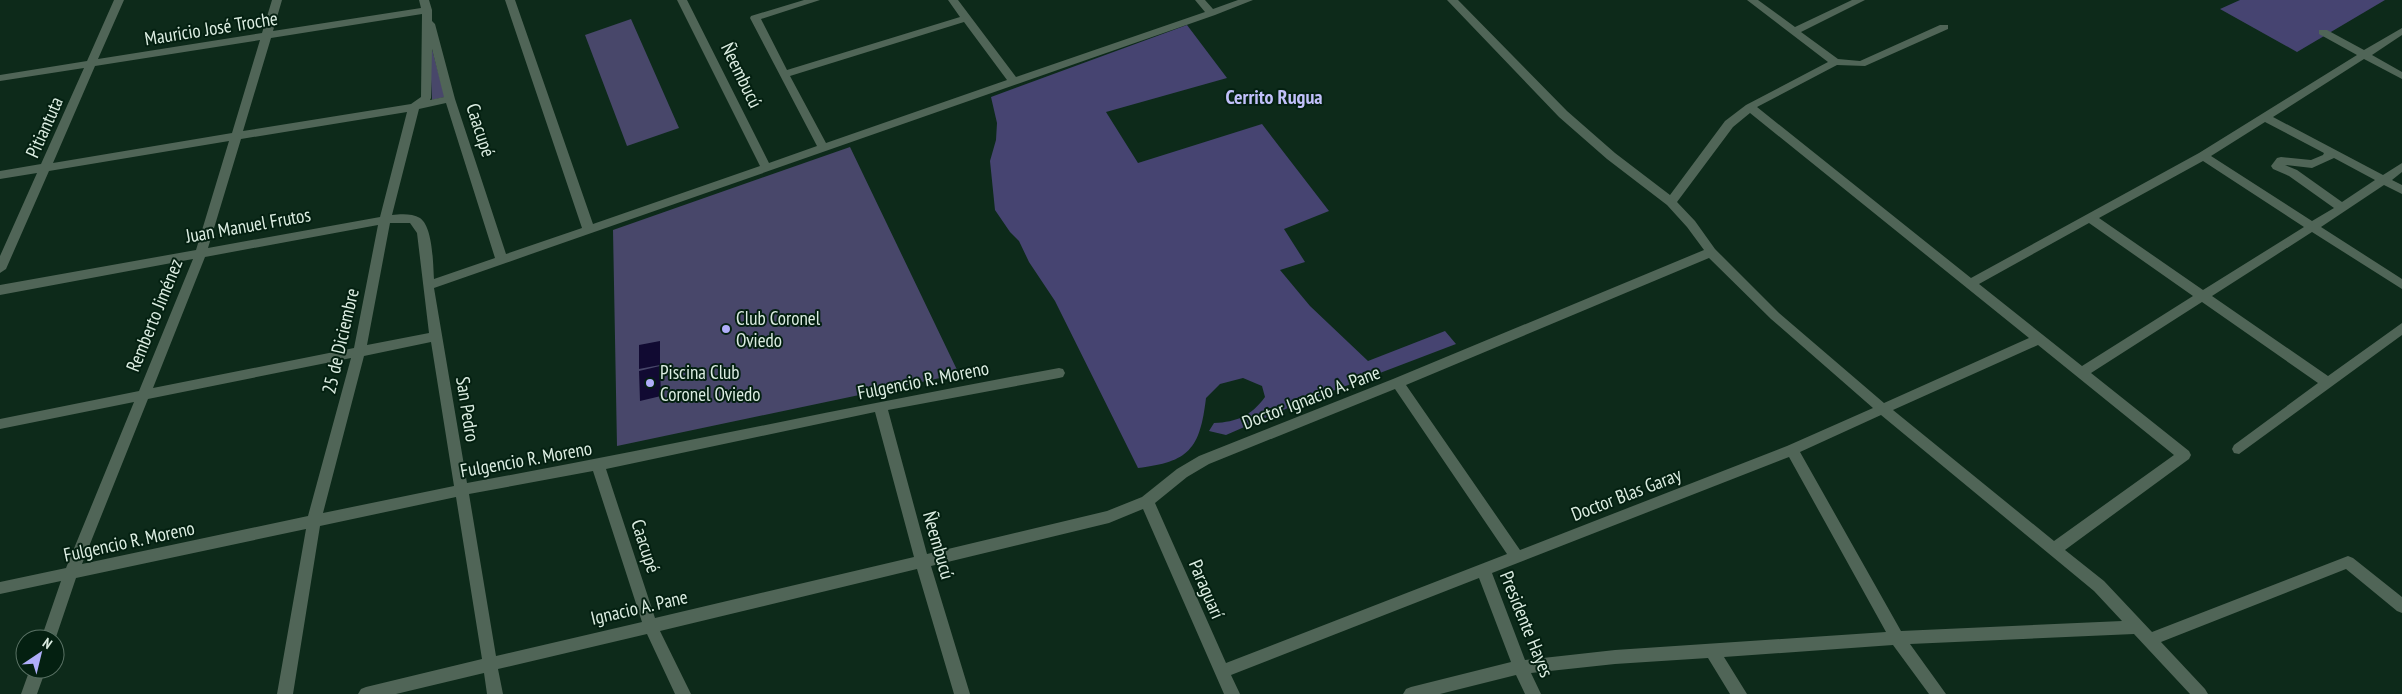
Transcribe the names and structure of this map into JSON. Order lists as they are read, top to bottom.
{
  "streets": {
    "street": [
      "Mauricio José Troche",
      "Ñeembucú",
      "Pitiantuta",
      "Caacupé",
      "Juan Manuel Frutos",
      "Remberto Jiménez",
      "25 de Diciembre",
      "Fulgencio R. Moreno",
      "Doctor Ignacio A. Pane",
      "San Pedro",
      "Doctor Blas Garay",
      "Paraguarí",
      "Ignacio A. Pane",
      "Presidente Hayes"
    ]
  },
  "crossings": [
    ["Mauricio José Troche", "Pitiantuta"],
    ["Mauricio José Troche", "Caacupé"],
    ["Mauricio José Troche", "Remberto Jiménez"],
    ["Mauricio José Troche", "25 de Diciembre"],
    ["Ñeembucú", "Fulgencio R. Moreno"],
    ["Ñeembucú", "Doctor Ignacio A. Pane"],
    ["Ñeembucú", "Ignacio A. Pane"],
    ["Caacupé", "25 de Diciembre"],
    ["Caacupé", "Fulgencio R. Moreno"],
    ["Caacupé", "Ignacio A. Pane"],
    ["Juan Manuel Frutos", "Remberto Jiménez"],
    ["Juan Manuel Frutos", "25 de Diciembre"],
    ["Juan Manuel Frutos", "San Pedro"],
    ["Remberto Jiménez", "Fulgencio R. Moreno"],
    ["25 de Diciembre", "Fulgencio R. Moreno"],
    ["25 de Diciembre", "San Pedro"],
    ["Fulgencio R. Moreno", "San Pedro"],
    ["Doctor Ignacio A. Pane", "Paraguarí"],
    ["Doctor Ignacio A. Pane", "Ignacio A. Pane"],
    ["San Pedro", "Ignacio A. Pane"],
    ["Doctor Blas Garay", "Paraguarí"],
    ["Doctor Blas Garay", "Presidente Hayes"]
  ],
  "districts": ["Cerrito Rugua"],
  "places": ["Club Coronel Oviedo", "Piscina Club Coronel Oviedo"],
  "north": "top right"
}
